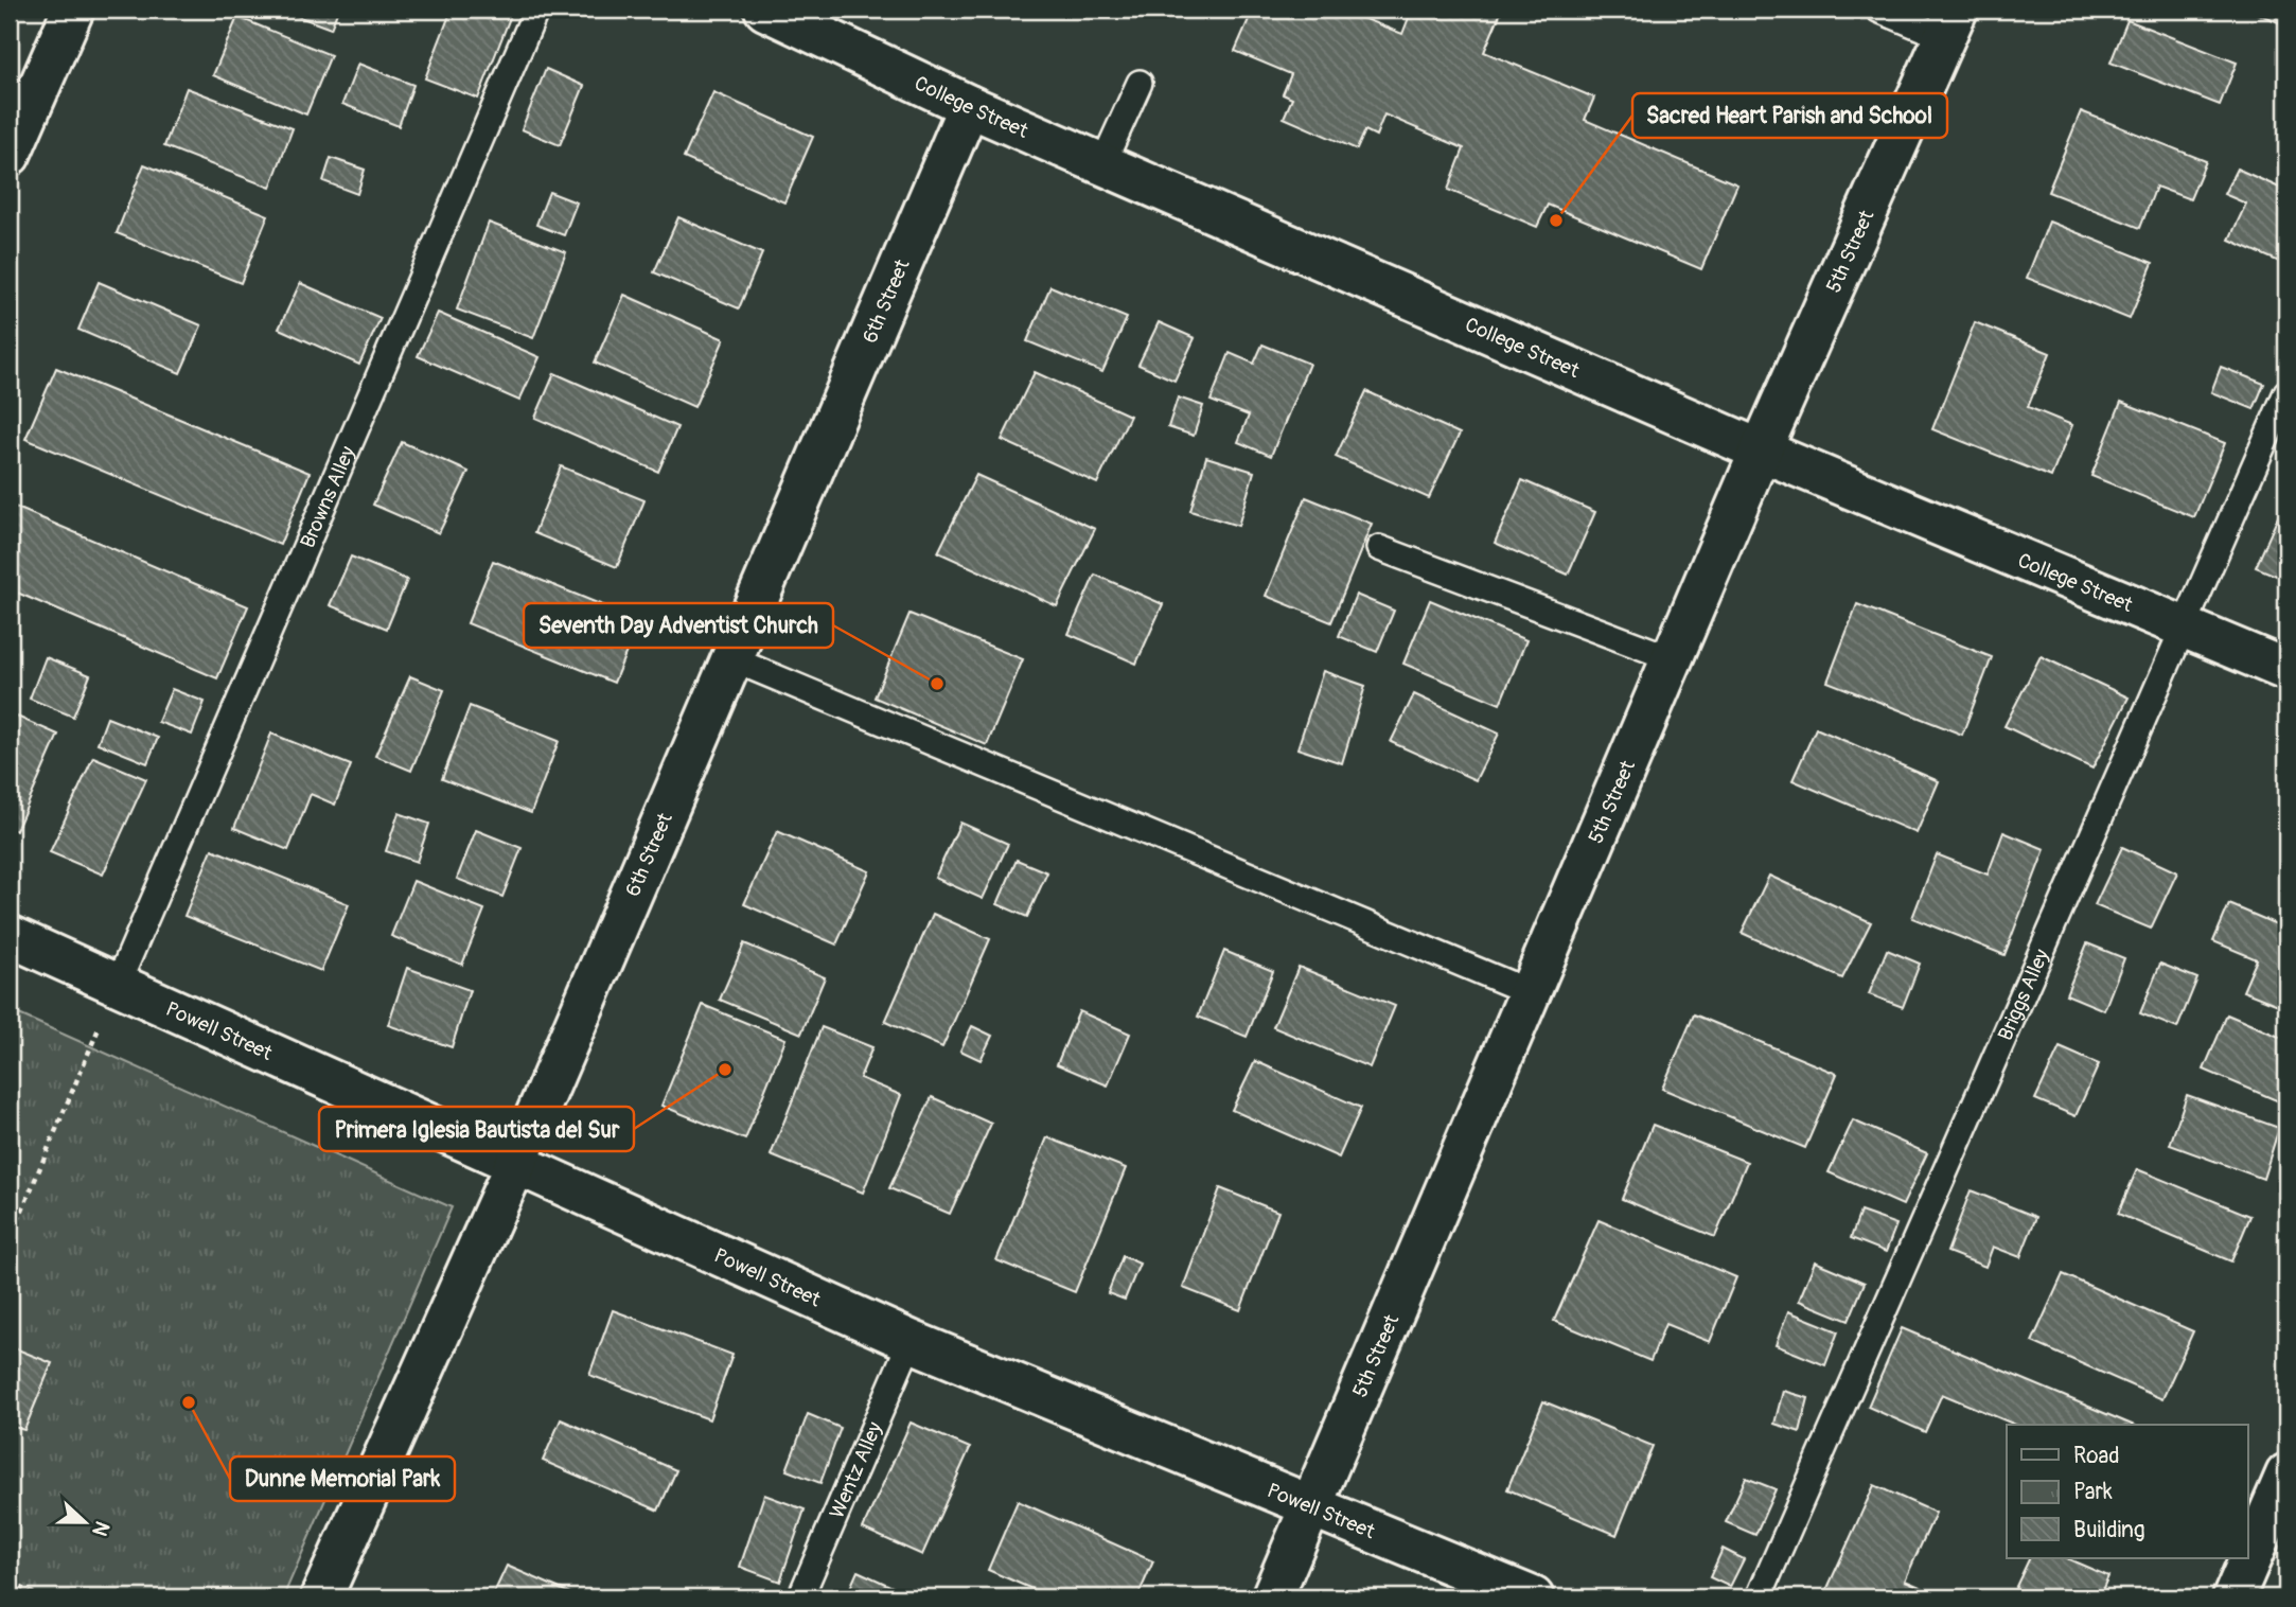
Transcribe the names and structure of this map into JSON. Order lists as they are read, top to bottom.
{
  "streets": {
    "street": [
      "College Street",
      "5th Street",
      "6th Street",
      "Powell Street"
    ],
    "lane": ["Browns Alley", "Briggs Alley", "Wentz Alley"]
  },
  "crossings": [
    ["College Street", "5th Street"],
    ["College Street", "6th Street"],
    ["College Street", "Briggs Alley"],
    ["5th Street", "Powell Street"],
    ["6th Street", "Powell Street"],
    ["Browns Alley", "Powell Street"],
    ["Powell Street", "Wentz Alley"]
  ],
  "places": [
    "Sacred Heart Parish and School",
    "Seventh Day Adventist Church",
    "Primera Iglesia Bautista del Sur",
    "Dunne Memorial Park"
  ],
  "legend": ["Road", "Park", "Building"],
  "north": "right"
}
